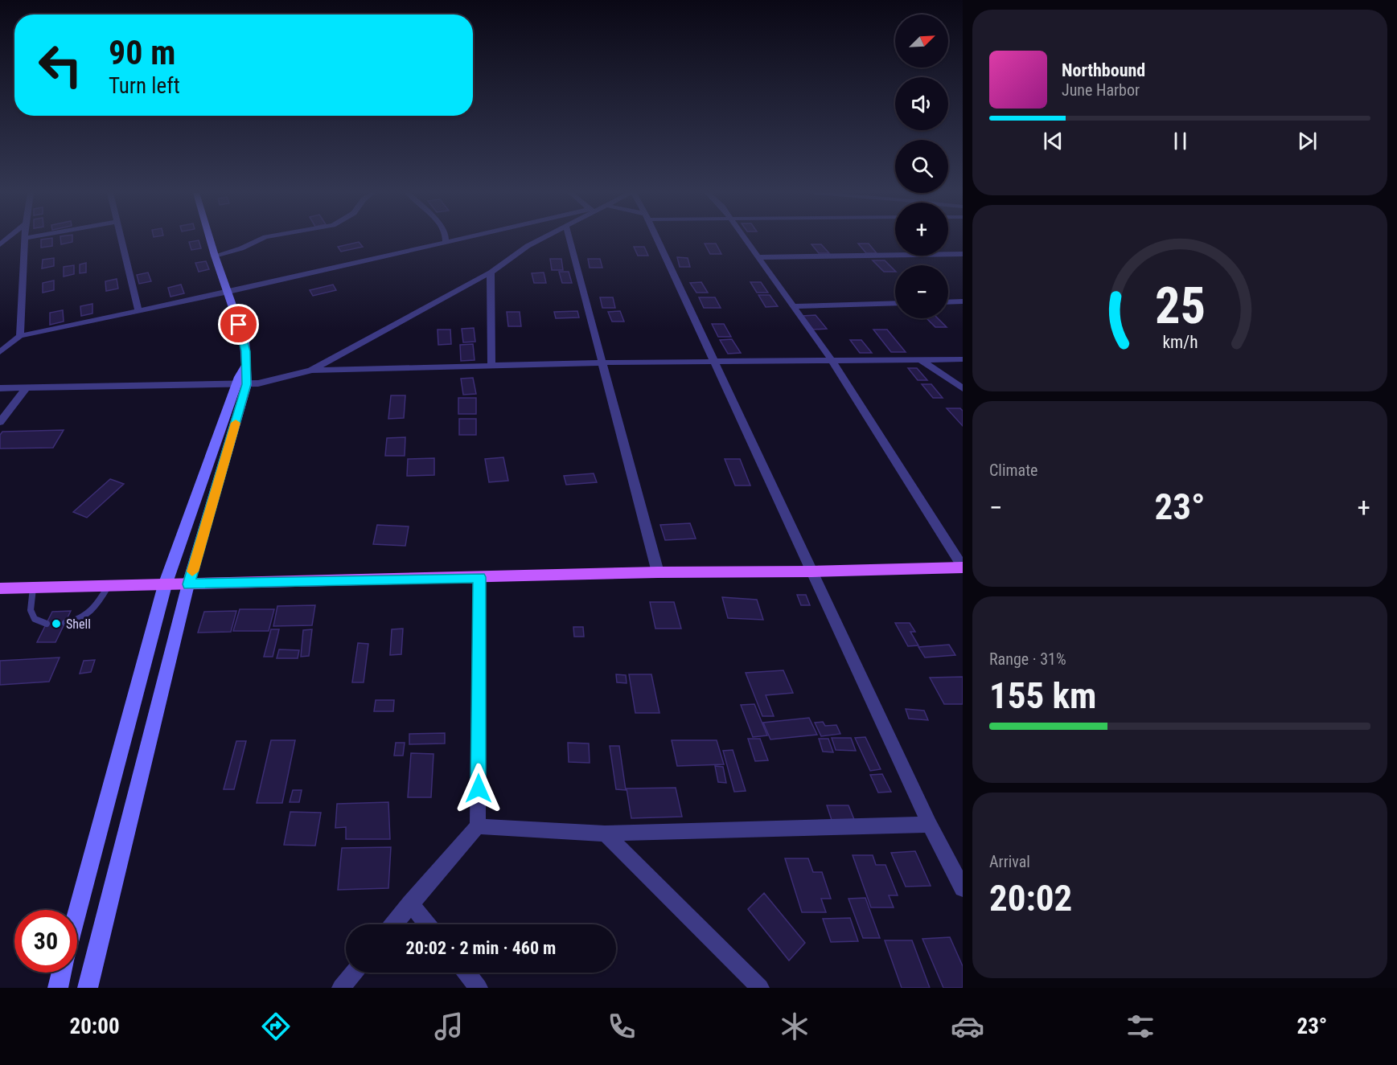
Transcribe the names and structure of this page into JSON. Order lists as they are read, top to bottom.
{
  "places": ["Shell"],
  "north": "top right",
  "page": {
    "map_buttons": ["+", "−"],
    "turn": ["90 m", "Turn left"],
    "song": ["Northbound", "June Harbor"],
    "tile": [
      "Climate",
      ["Range · 31%", "155 km"],
      ["Arrival", "20:02"]
    ],
    "heat": ["−", "23°", "+"],
    "limit": "30",
    "trip": "20:02 · 2 min · 460 m",
    "tabs": ["20:00", "23°"],
    "gauge": ["25", "km/h"]
  }
}
